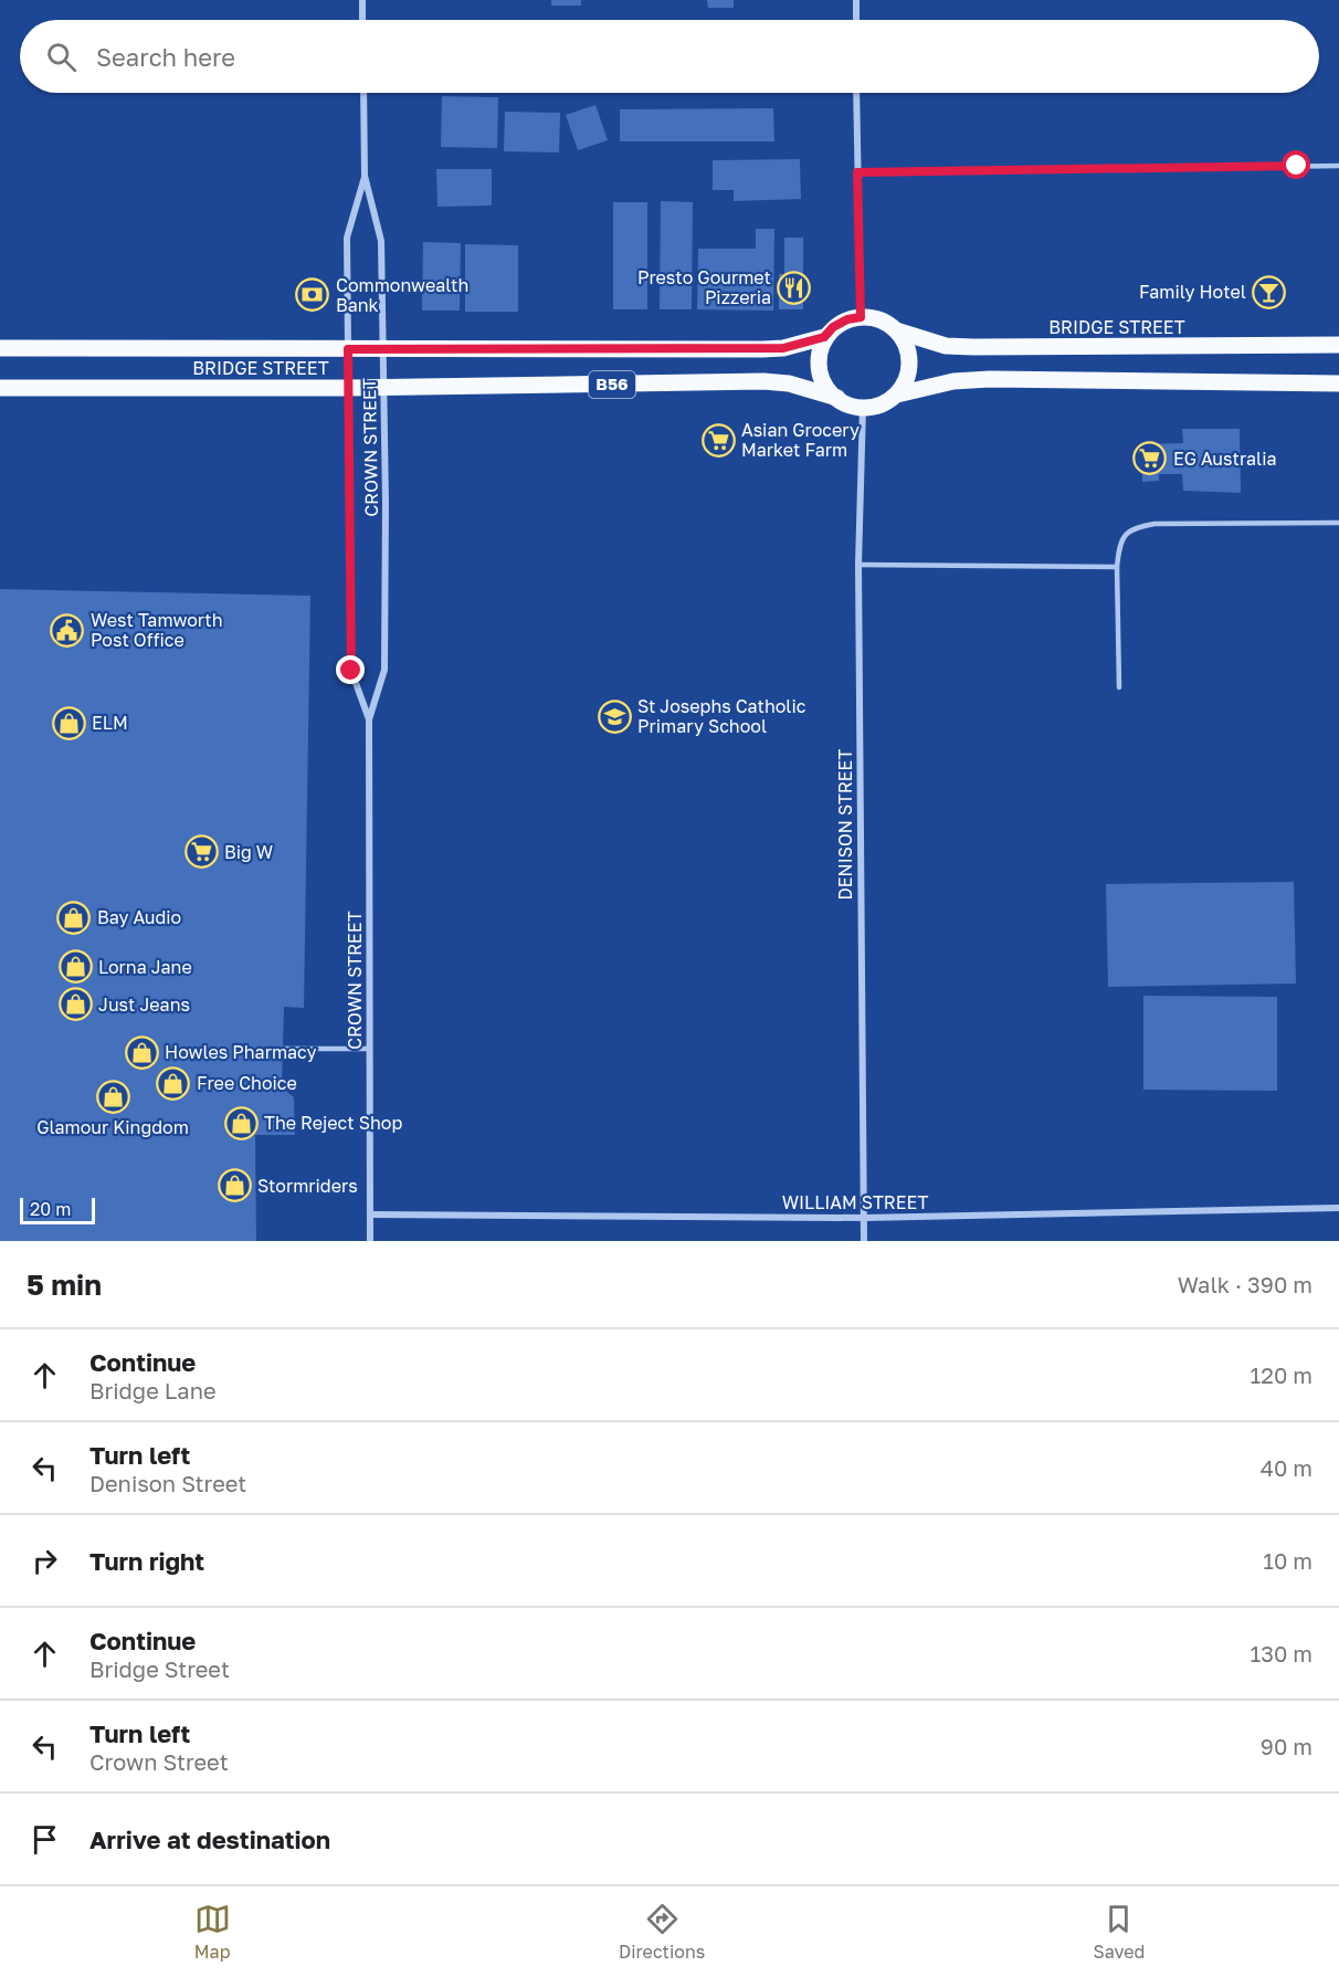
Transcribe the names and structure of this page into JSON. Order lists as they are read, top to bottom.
{
  "streets": {
    "main road": ["BRIDGE STREET", "B56"],
    "street": ["CROWN STREET", "DENISON STREET", "WILLIAM STREET"]
  },
  "crossings": [
    ["BRIDGE STREET", "B56"],
    ["BRIDGE STREET", "CROWN STREET"],
    ["BRIDGE STREET", "DENISON STREET"],
    ["B56", "DENISON STREET"],
    ["CROWN STREET", "WILLIAM STREET"],
    ["DENISON STREET", "WILLIAM STREET"]
  ],
  "places": {
    "restaurant": ["Presto Gourmet Pizzeria"],
    "bar": ["Family Hotel"],
    "bank": ["Commonwealth Bank"],
    "supermarket": ["Asian Grocery Market Farm", "EG Australia", "Big W"],
    "public building": ["West Tamworth Post Office"],
    "school or university": ["St Josephs Catholic Primary School"],
    "shop": [
      "ELM",
      "Bay Audio",
      "Lorna Jane",
      "Just Jeans",
      "Howles Pharmacy",
      "Free Choice",
      "Glamour Kingdom",
      "The Reject Shop",
      "Stormriders"
    ]
  },
  "scale_bar": "20 m",
  "page": {
    "search": "Search here",
    "scale": "20 m",
    "heading": ["5 min", "Walk · 390 m"],
    "list": [
      ["Continue", "Bridge Lane", "120 m"],
      ["Turn left", "Denison Street", "40 m"],
      ["Turn right", "10 m"],
      ["Continue", "Bridge Street", "130 m"],
      ["Turn left", "Crown Street", "90 m"],
      "Arrive at destination"
    ],
    "nav": ["Map", "Directions", "Saved"]
  }
}
